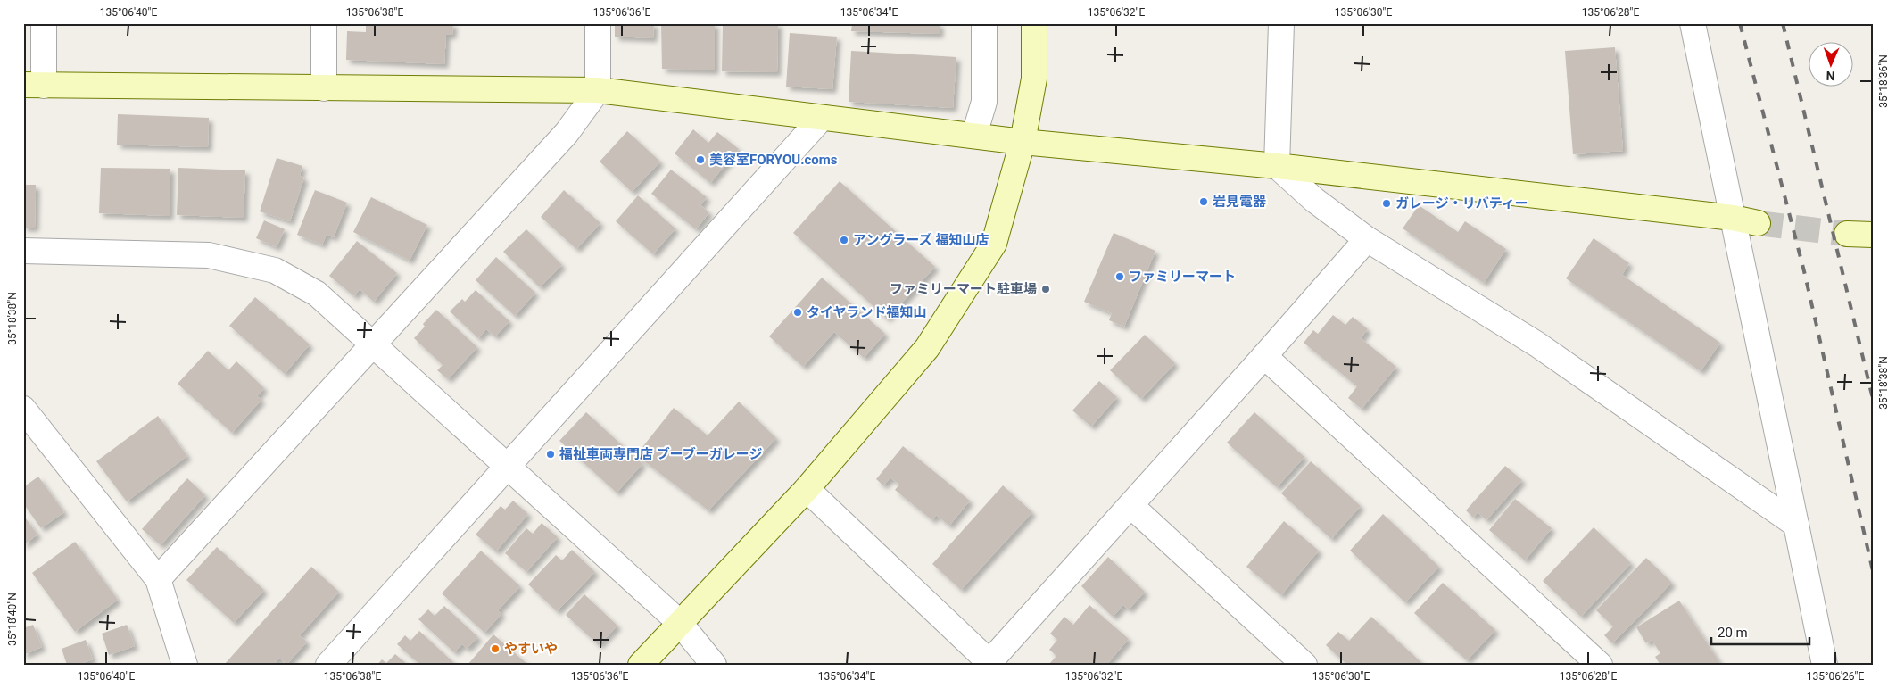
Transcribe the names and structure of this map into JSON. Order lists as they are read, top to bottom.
{
  "places": [
    "美容室FORYOU.coms",
    "岩見電器",
    "ガレージ・リバティー",
    "アングラーズ 福知山店",
    "ファミリーマート",
    "ファミリーマート駐車場",
    "タイヤランド福知山",
    "福祉車両専門店 ブーブーガレージ",
    "やすいや"
  ],
  "scale_bar": "20 m",
  "north": "bottom",
  "coordinates": [
    "135°06'40\"E",
    "135°06'38\"E",
    "135°06'36\"E",
    "135°06'34\"E",
    "135°06'32\"E",
    "135°06'30\"E",
    "135°06'28\"E",
    "35°18'36\"N",
    "35°18'38\"N",
    "35°18'40\"N",
    "135°06'26\"E"
  ]
}
